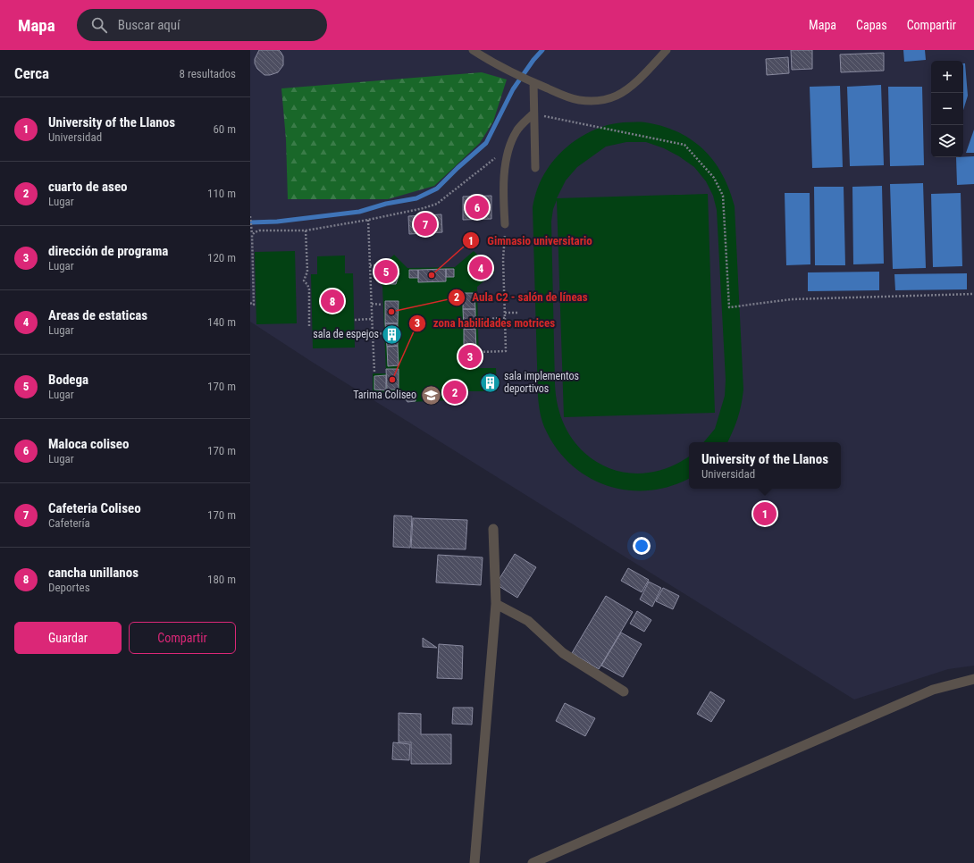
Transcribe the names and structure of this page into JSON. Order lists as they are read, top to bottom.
{
  "places": {
    "other": ["Gimnasio universitario", "Aula C2 - salón de líneas", "zona habilidades motrices"],
    "building": ["sala de espejos", "sala implementos deportivos"],
    "school or university": ["Tarima Coliseo"]
  },
  "page": {
    "header": "Mapa",
    "search": "Buscar aquí",
    "nav": ["Mapa", "Capas", "Compartir"],
    "heading": ["Cerca", "8 resultados"],
    "map_buttons": ["+", "−"],
    "list": [
      {
        "mark": "1",
        "name": "University of the Llanos",
        "note": "Universidad",
        "value": "60 m"
      },
      {
        "mark": "2",
        "name": "cuarto de aseo",
        "note": "Lugar",
        "value": "110 m"
      },
      {
        "mark": "3",
        "name": "dirección de programa",
        "note": "Lugar",
        "value": "120 m"
      },
      {
        "mark": "4",
        "name": "Areas de estaticas",
        "note": "Lugar",
        "value": "140 m"
      },
      {
        "mark": "5",
        "name": "Bodega",
        "note": "Lugar",
        "value": "170 m"
      },
      {
        "mark": "6",
        "name": "Maloca coliseo",
        "note": "Lugar",
        "value": "170 m"
      },
      {
        "mark": "7",
        "name": "Cafeteria Coliseo",
        "note": "Cafetería",
        "value": "170 m"
      },
      {
        "mark": "8",
        "name": "cancha unillanos",
        "note": "Deportes",
        "value": "180 m"
      }
    ],
    "pins": [
      "6",
      "7",
      "4",
      "5",
      "8",
      "3",
      "2",
      "1"
    ],
    "popup": ["University of the Llanos", "Universidad"],
    "buttons": ["Guardar", "Compartir"]
  }
}
